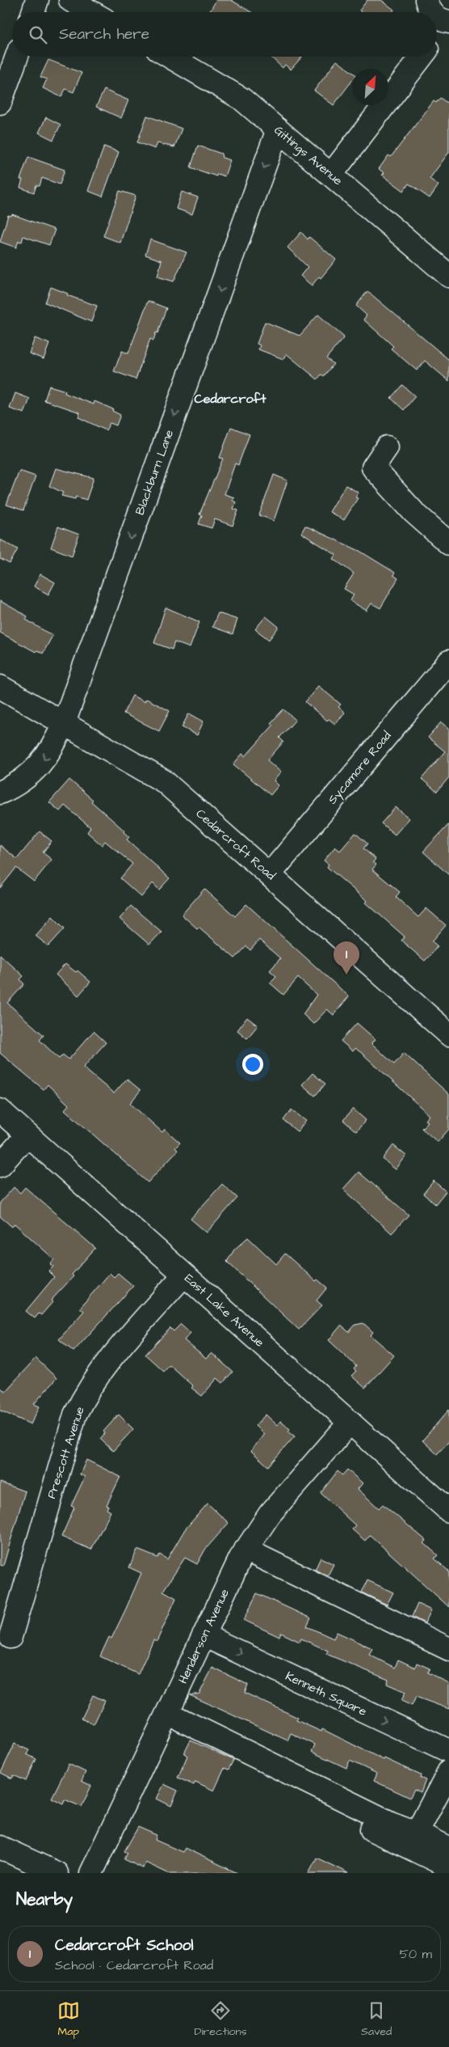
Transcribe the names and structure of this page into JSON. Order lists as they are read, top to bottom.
{
  "streets": {
    "street": [
      "Gittings Avenue",
      "Blackburn Lane",
      "Sycamore Road",
      "Cedarcroft Road",
      "East Lake Avenue",
      "Prescott Avenue",
      "Henderson Avenue",
      "Kenneth Square"
    ]
  },
  "crossings": [
    ["Gittings Avenue", "Blackburn Lane"],
    ["Blackburn Lane", "Cedarcroft Road"],
    ["Sycamore Road", "Cedarcroft Road"],
    ["East Lake Avenue", "Prescott Avenue"],
    ["East Lake Avenue", "Henderson Avenue"],
    ["Henderson Avenue", "Kenneth Square"]
  ],
  "one_way": ["Blackburn Lane"],
  "districts": ["Cedarcroft"],
  "north": "top right",
  "page": {
    "search": "Search here",
    "pins": "1",
    "heading": "Nearby",
    "list": [
      {
        "mark": "1",
        "name": "Cedarcroft School",
        "note": "School · Cedarcroft Road",
        "value": "50 m"
      }
    ],
    "nav": ["Map", "Directions", "Saved"]
  }
}
